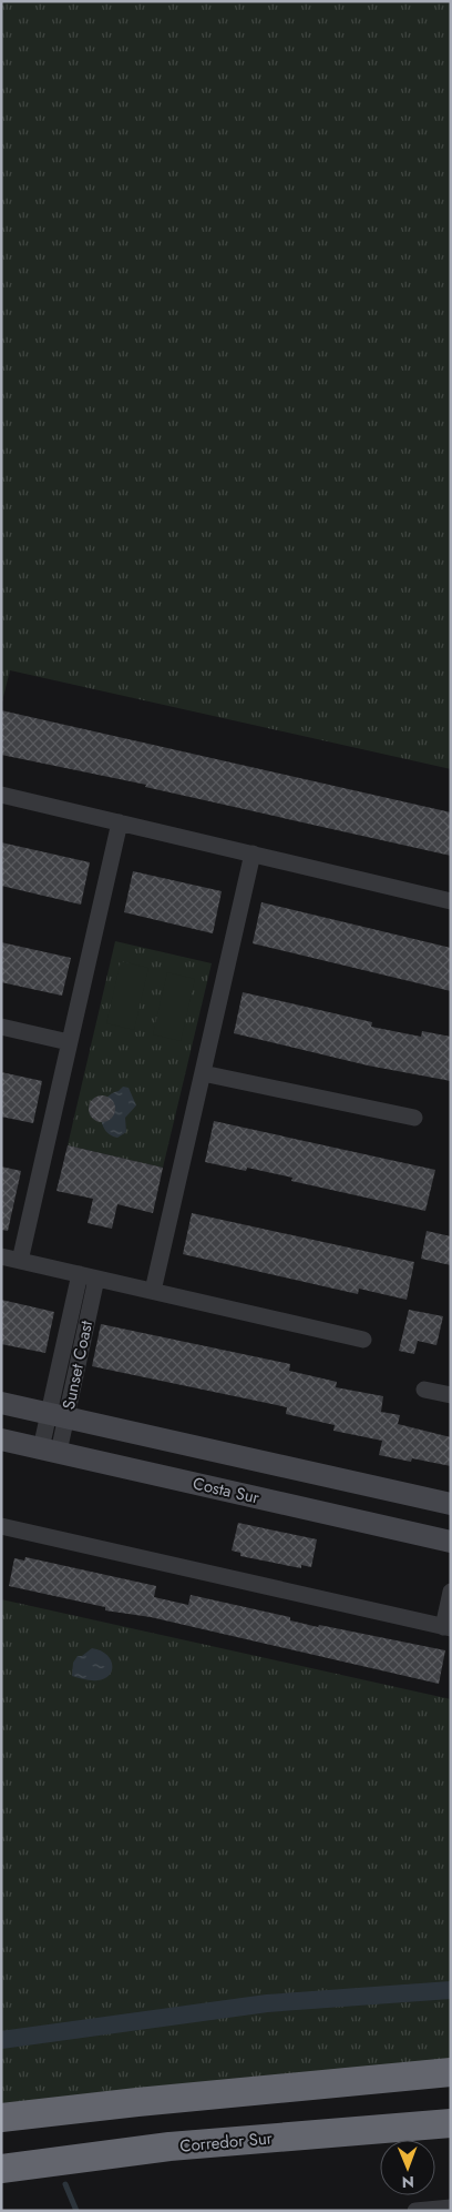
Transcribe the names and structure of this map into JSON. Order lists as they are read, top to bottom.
{
  "streets": {
    "highway": ["Corredor Sur"],
    "street": ["Sunset Coast", "Costa Sur"]
  },
  "crossings": [
    ["Sunset Coast", "Costa Sur"]
  ],
  "north": "bottom"
}
